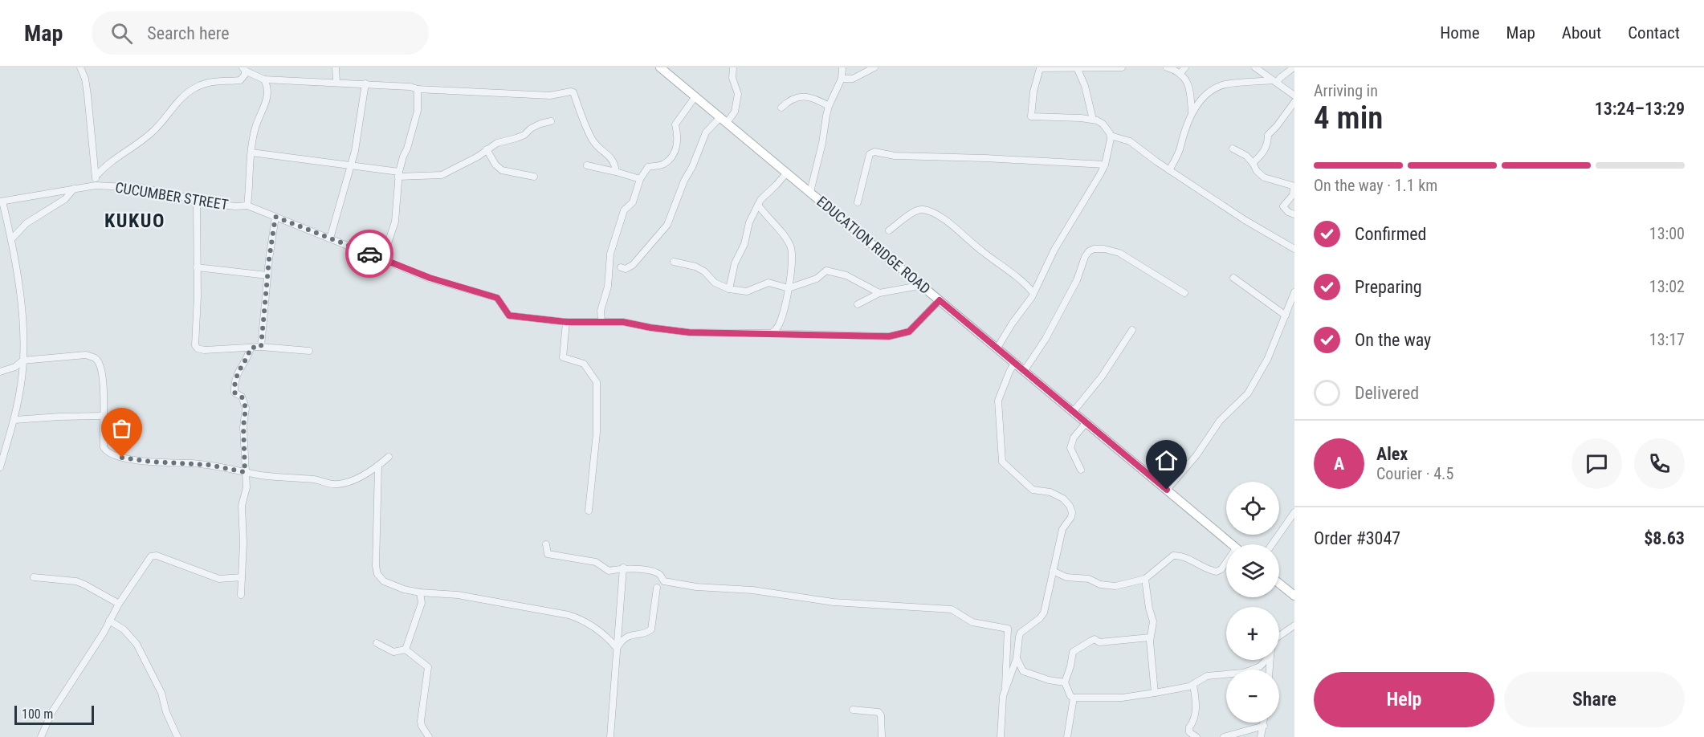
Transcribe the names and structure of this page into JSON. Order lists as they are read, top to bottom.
{
  "streets": {
    "main road": ["EDUCATION RIDGE ROAD"],
    "street": ["CUCUMBER STREET"]
  },
  "districts": ["KUKUO"],
  "scale_bar": "100 m",
  "page": {
    "header": "Map",
    "search": "Search here",
    "nav": [
      "Home",
      "Map",
      "About",
      "Contact"
    ],
    "heading": ["4 min", "Arriving in", "13:24–13:29"],
    "panel": [
      "Alex",
      "Courier · 4.5",
      "Order #3047",
      "$8.63"
    ],
    "bar": "On the way · 1.1 km",
    "list": [
      ["Confirmed", "13:00"],
      ["Preparing", "13:02"],
      ["On the way", "13:17"],
      "Delivered"
    ],
    "round": "A",
    "map_buttons": ["+", "−"],
    "buttons": ["Help", "Share"],
    "scale": "100 m"
  }
}
